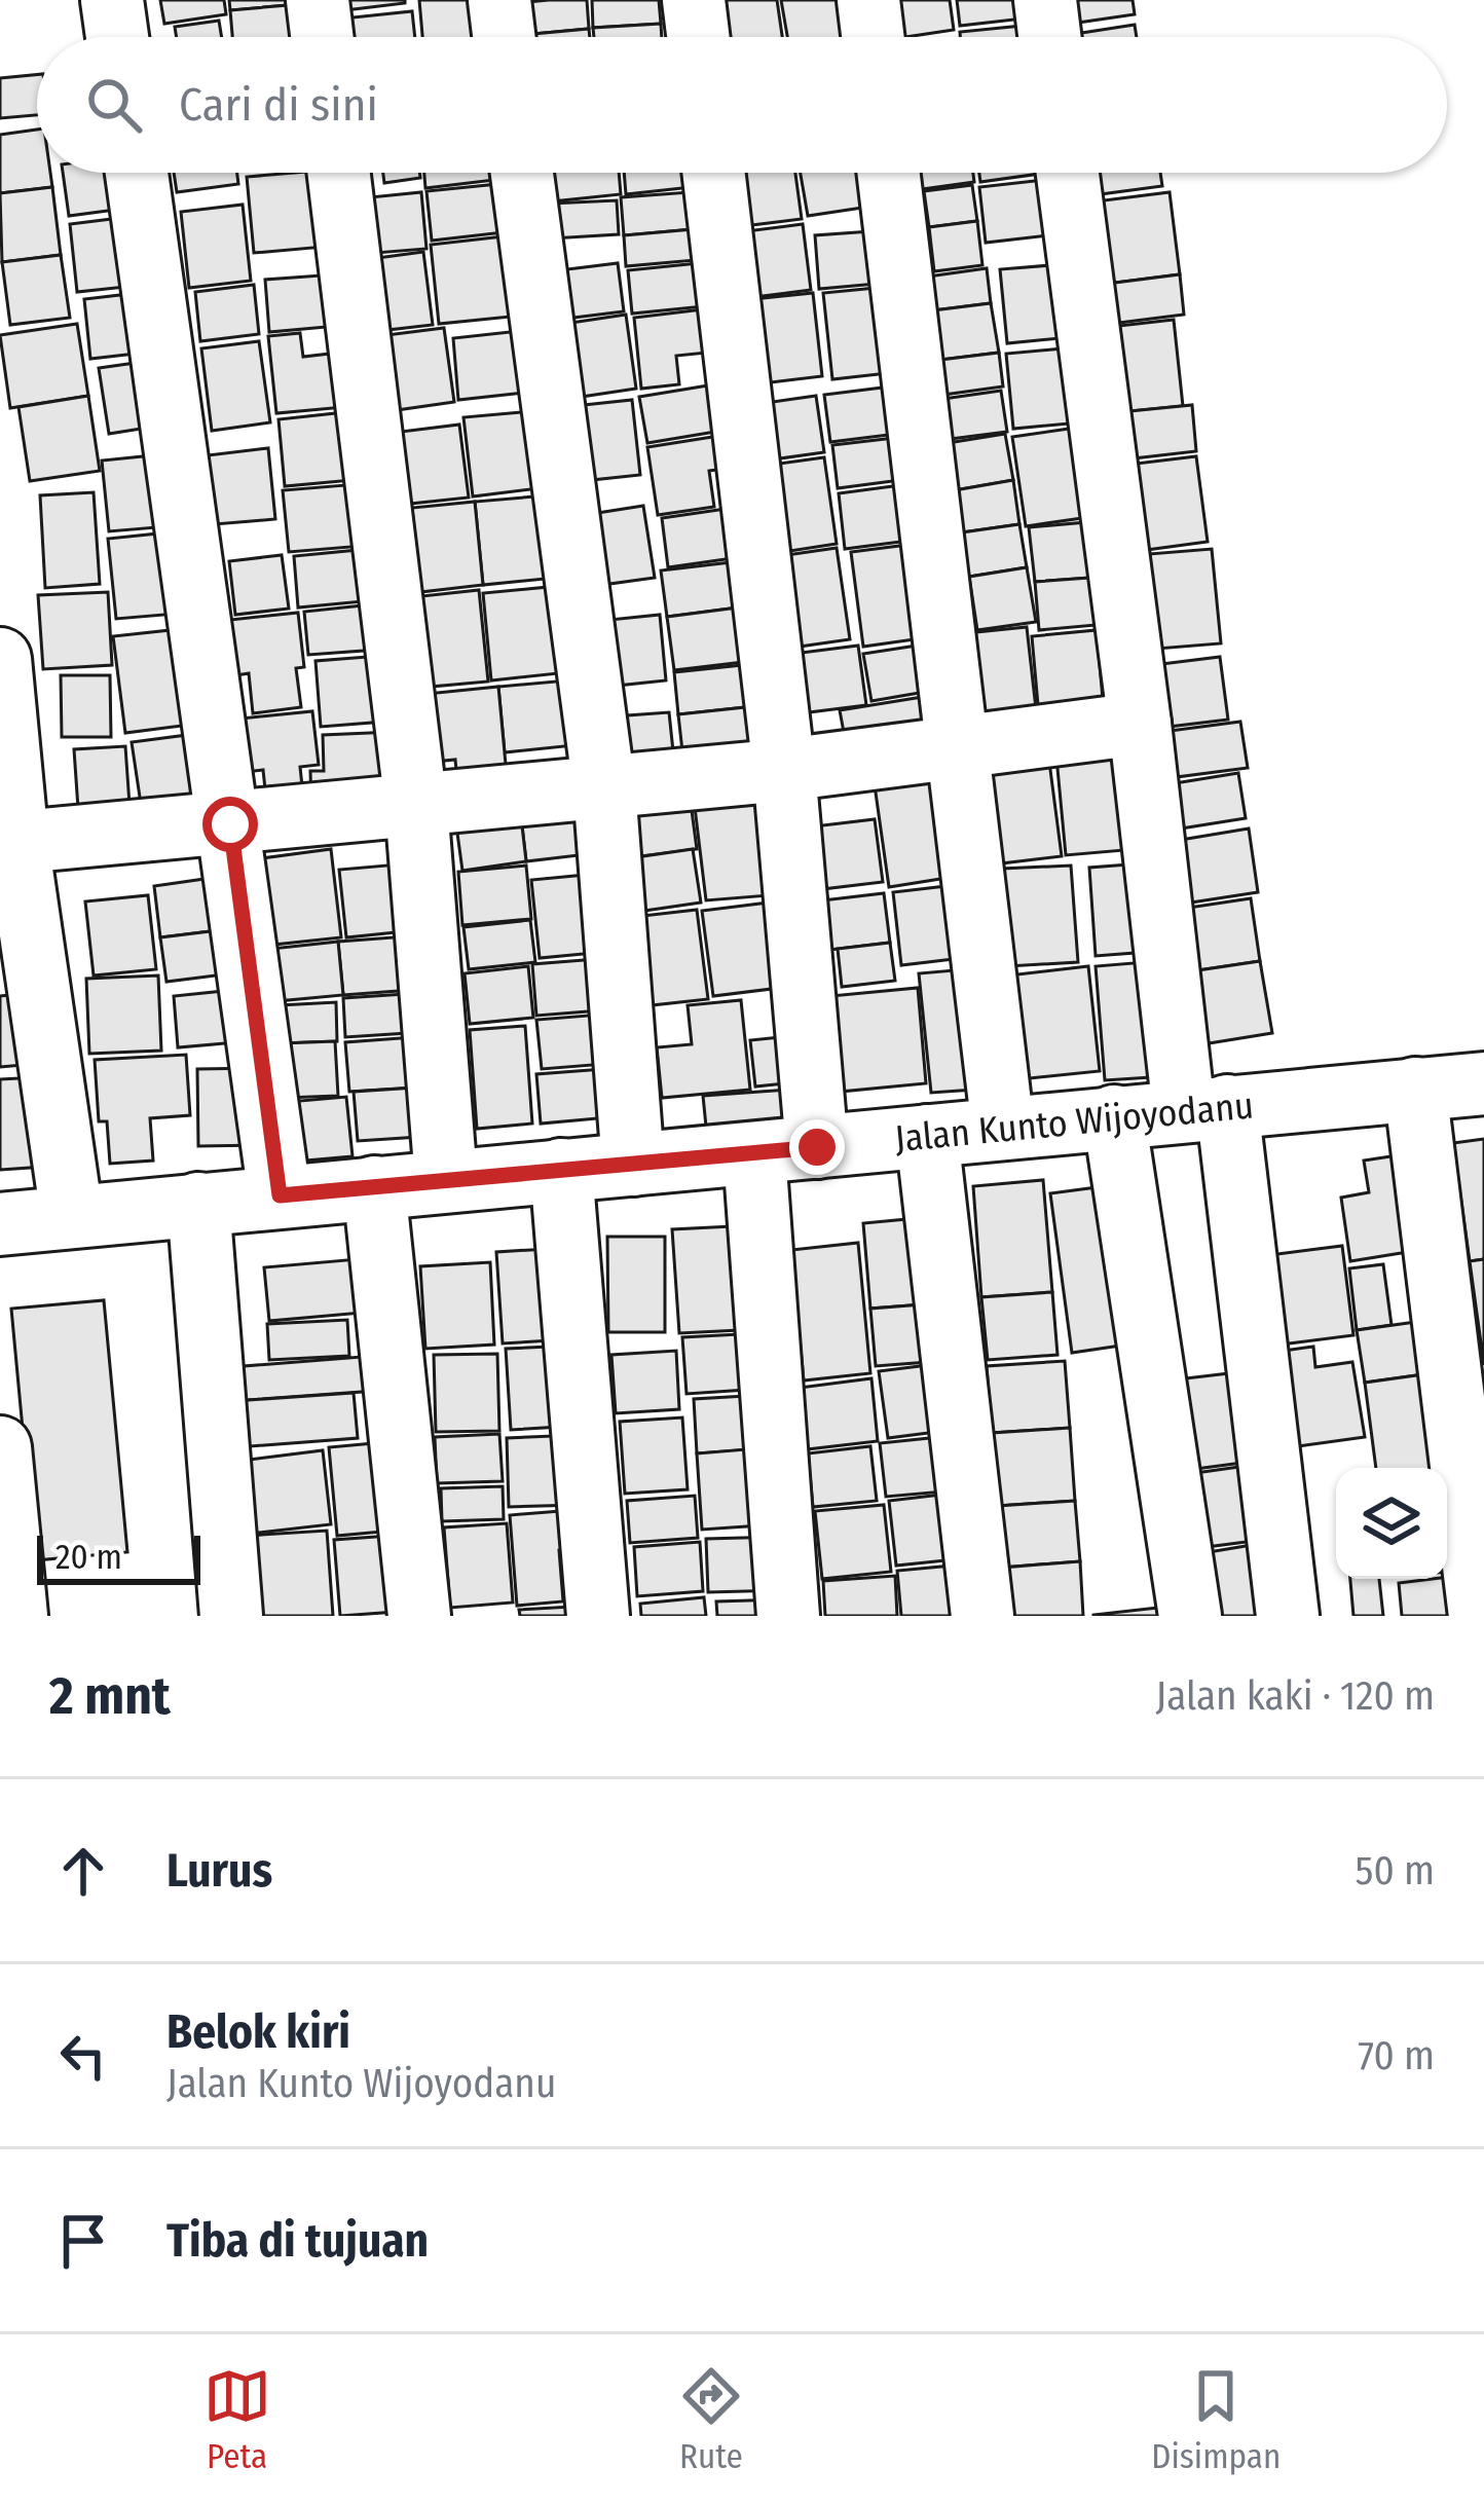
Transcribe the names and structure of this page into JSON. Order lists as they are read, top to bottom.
{
  "streets": {
    "street": ["Jalan Kunto Wijoyodanu"]
  },
  "scale_bar": "20 m",
  "page": {
    "search": "Cari di sini",
    "scale": "20 m",
    "heading": ["2 mnt", "Jalan kaki · 120 m"],
    "list": [
      ["Lurus", "50 m"],
      ["Belok kiri", "Jalan Kunto Wijoyodanu", "70 m"],
      "Tiba di tujuan"
    ],
    "nav": ["Peta", "Rute", "Disimpan"]
  }
}
